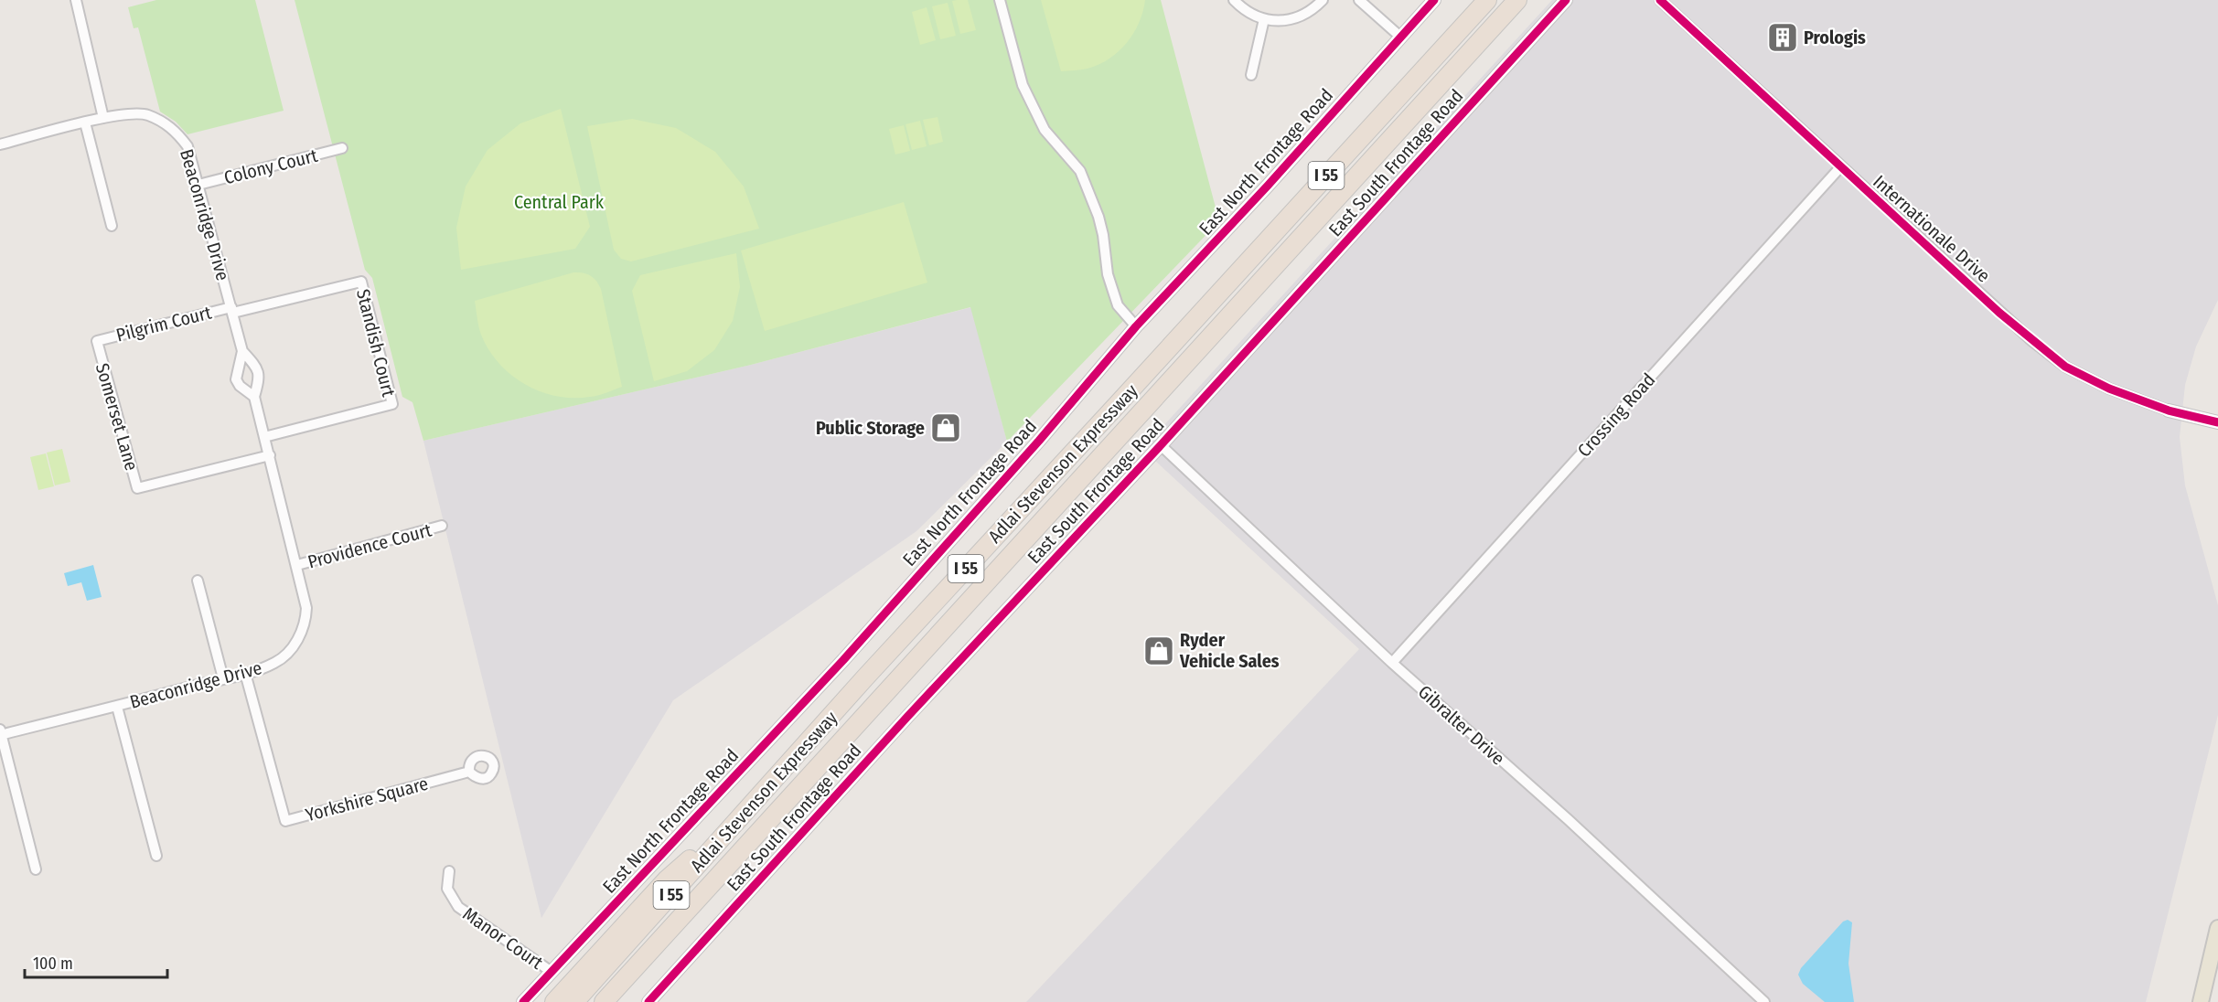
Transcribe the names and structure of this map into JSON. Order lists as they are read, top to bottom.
{
  "streets": {
    "highway": ["I 55", "Adlai Stevenson Expressway"],
    "street": [
      "East North Frontage Road",
      "East South Frontage Road",
      "Colony Court",
      "Beaconridge Drive",
      "Internationale Drive",
      "Pilgrim Court",
      "Standish Court",
      "Crossing Road",
      "Somerset Lane",
      "Providence Court",
      "Gibralter Drive",
      "Yorkshire Square",
      "Manor Court"
    ]
  },
  "crossings": [
    ["East North Frontage Road", "Manor Court"],
    ["East South Frontage Road", "Gibralter Drive"],
    ["Colony Court", "Beaconridge Drive"],
    ["Beaconridge Drive", "Pilgrim Court"],
    ["Beaconridge Drive", "Standish Court"],
    ["Beaconridge Drive", "Somerset Lane"],
    ["Beaconridge Drive", "Providence Court"],
    ["Beaconridge Drive", "Yorkshire Square"],
    ["Internationale Drive", "Crossing Road"],
    ["Pilgrim Court", "Standish Court"],
    ["Pilgrim Court", "Somerset Lane"],
    ["Crossing Road", "Gibralter Drive"]
  ],
  "parks": ["Central Park"],
  "places": {
    "building": ["Prologis"],
    "shop": ["Public Storage", "Ryder Vehicle Sales"]
  },
  "scale_bar": "100 m"
}
